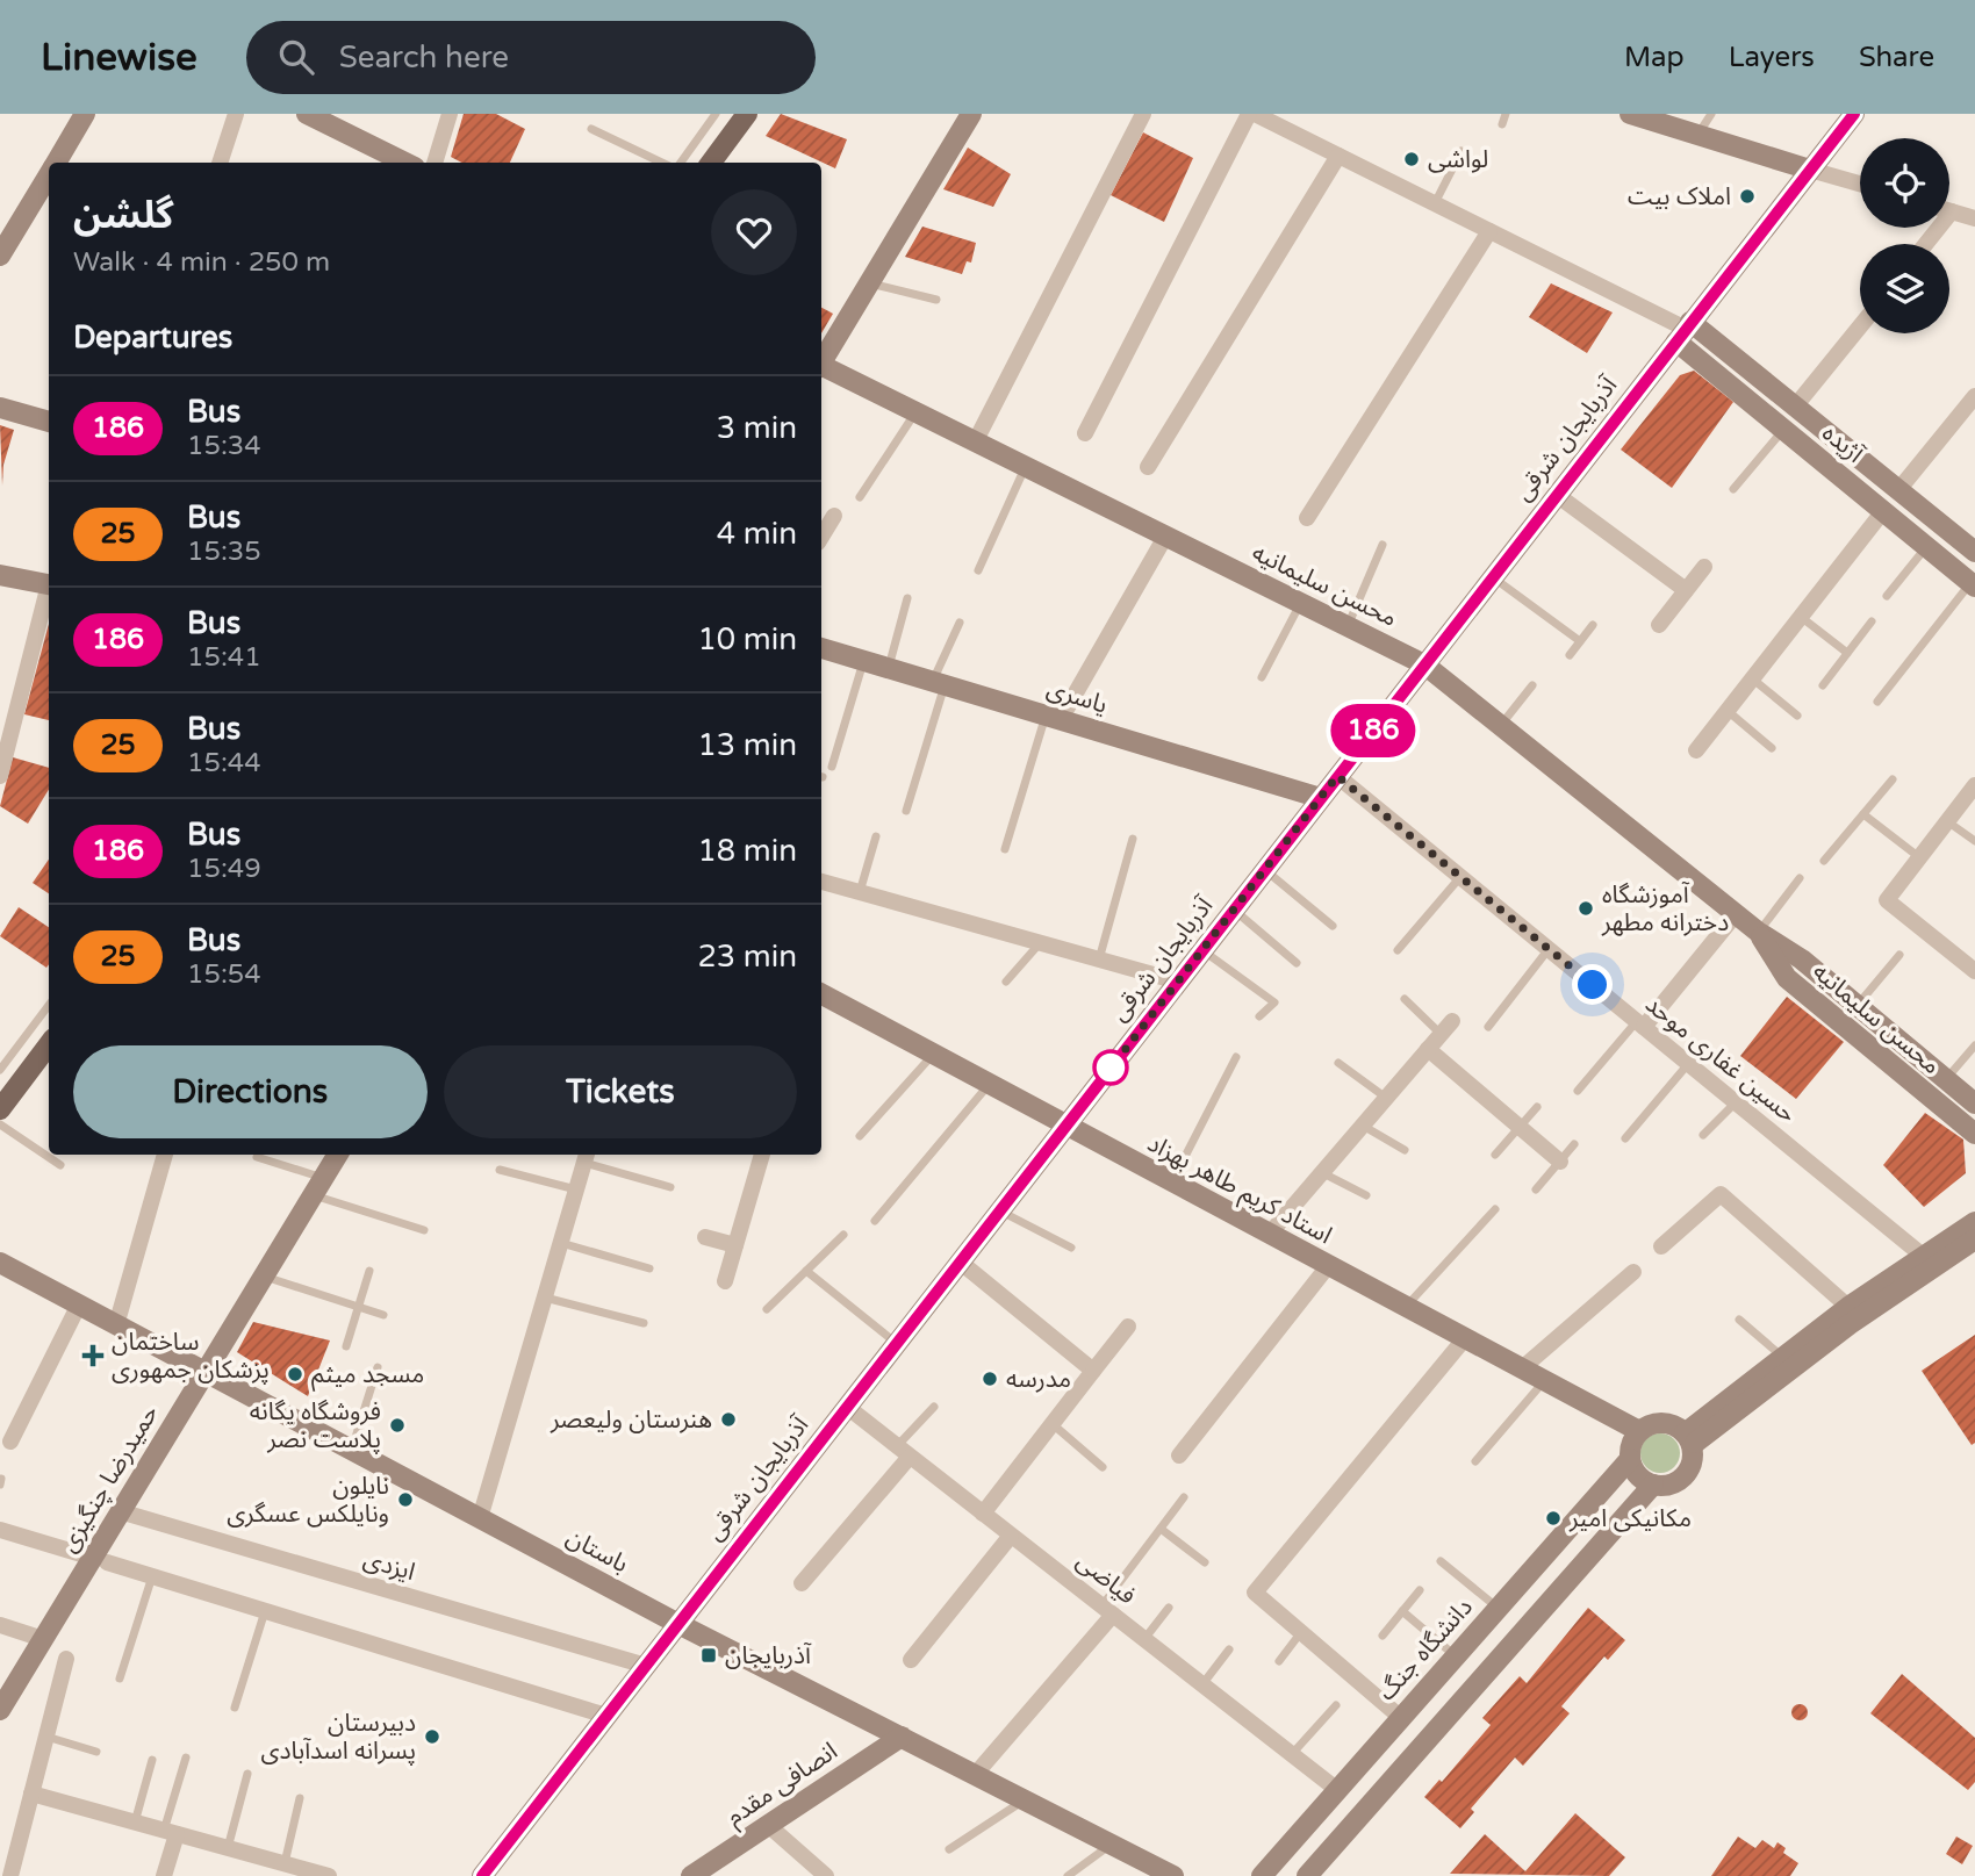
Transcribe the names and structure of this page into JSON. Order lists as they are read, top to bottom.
{
  "streets": {
    "main road": [
      "آذربایجان شرقی",
      "آژیده",
      "محسن سلیمانیه",
      "یاسری",
      "استاد کریم طاهر بهزاد",
      "حمیدرضا چنگیزی",
      "باستان",
      "دانشگاه جنگ",
      "انصافی مقدم"
    ],
    "street": ["حسین غفاری موحد", "ایزدی", "فیاضی"]
  },
  "crossings": [
    ["آذربایجان شرقی", "آژیده"],
    ["آذربایجان شرقی", "محسن سلیمانیه"],
    ["آذربایجان شرقی", "یاسری"],
    ["آذربایجان شرقی", "حسین غفاری موحد"],
    ["آذربایجان شرقی", "استاد کریم طاهر بهزاد"],
    ["آذربایجان شرقی", "باستان"],
    ["آذربایجان شرقی", "ایزدی"],
    ["آذربایجان شرقی", "فیاضی"],
    ["استاد کریم طاهر بهزاد", "دانشگاه جنگ"],
    ["حمیدرضا چنگیزی", "باستان"],
    ["حمیدرضا چنگیزی", "ایزدی"],
    ["باستان", "انصافی مقدم"],
    ["فیاضی", "دانشگاه جنگ"]
  ],
  "places": {
    "other": [
      "لواشی",
      "املاک بیت",
      "آموزشگاه دخترانه مطهر",
      "مسجد میثم",
      "مدرسه",
      "هنرستان ولیعصر",
      "فروشگاه یگانه پلاست نصر",
      "نایلون ونایلکس عسگری",
      "مکانیکی امیر",
      "دبیرستان پسرانه اسدآبادی"
    ],
    "health": ["ساختمان پزشکان جمهوری"],
    "transit": ["آذربایجان"]
  },
  "lines": ["bus line 186"],
  "page": {
    "header": "Linewise",
    "search": "Search here",
    "nav": ["Map", "Layers", "Share"],
    "on_map": "186",
    "heading": [
      ["گلشن", "Walk · 4 min · 250 m"],
      "Departures"
    ],
    "list": [
      {
        "mark": "186",
        "name": "Bus",
        "note": "15:34",
        "value": "3 min"
      },
      {
        "mark": "25",
        "name": "Bus",
        "note": "15:35",
        "value": "4 min"
      },
      {
        "mark": "186",
        "name": "Bus",
        "note": "15:41",
        "value": "10 min"
      },
      {
        "mark": "25",
        "name": "Bus",
        "note": "15:44",
        "value": "13 min"
      },
      {
        "mark": "186",
        "name": "Bus",
        "note": "15:49",
        "value": "18 min"
      },
      {
        "mark": "25",
        "name": "Bus",
        "note": "15:54",
        "value": "23 min"
      }
    ],
    "buttons": ["Directions", "Tickets"]
  }
}
